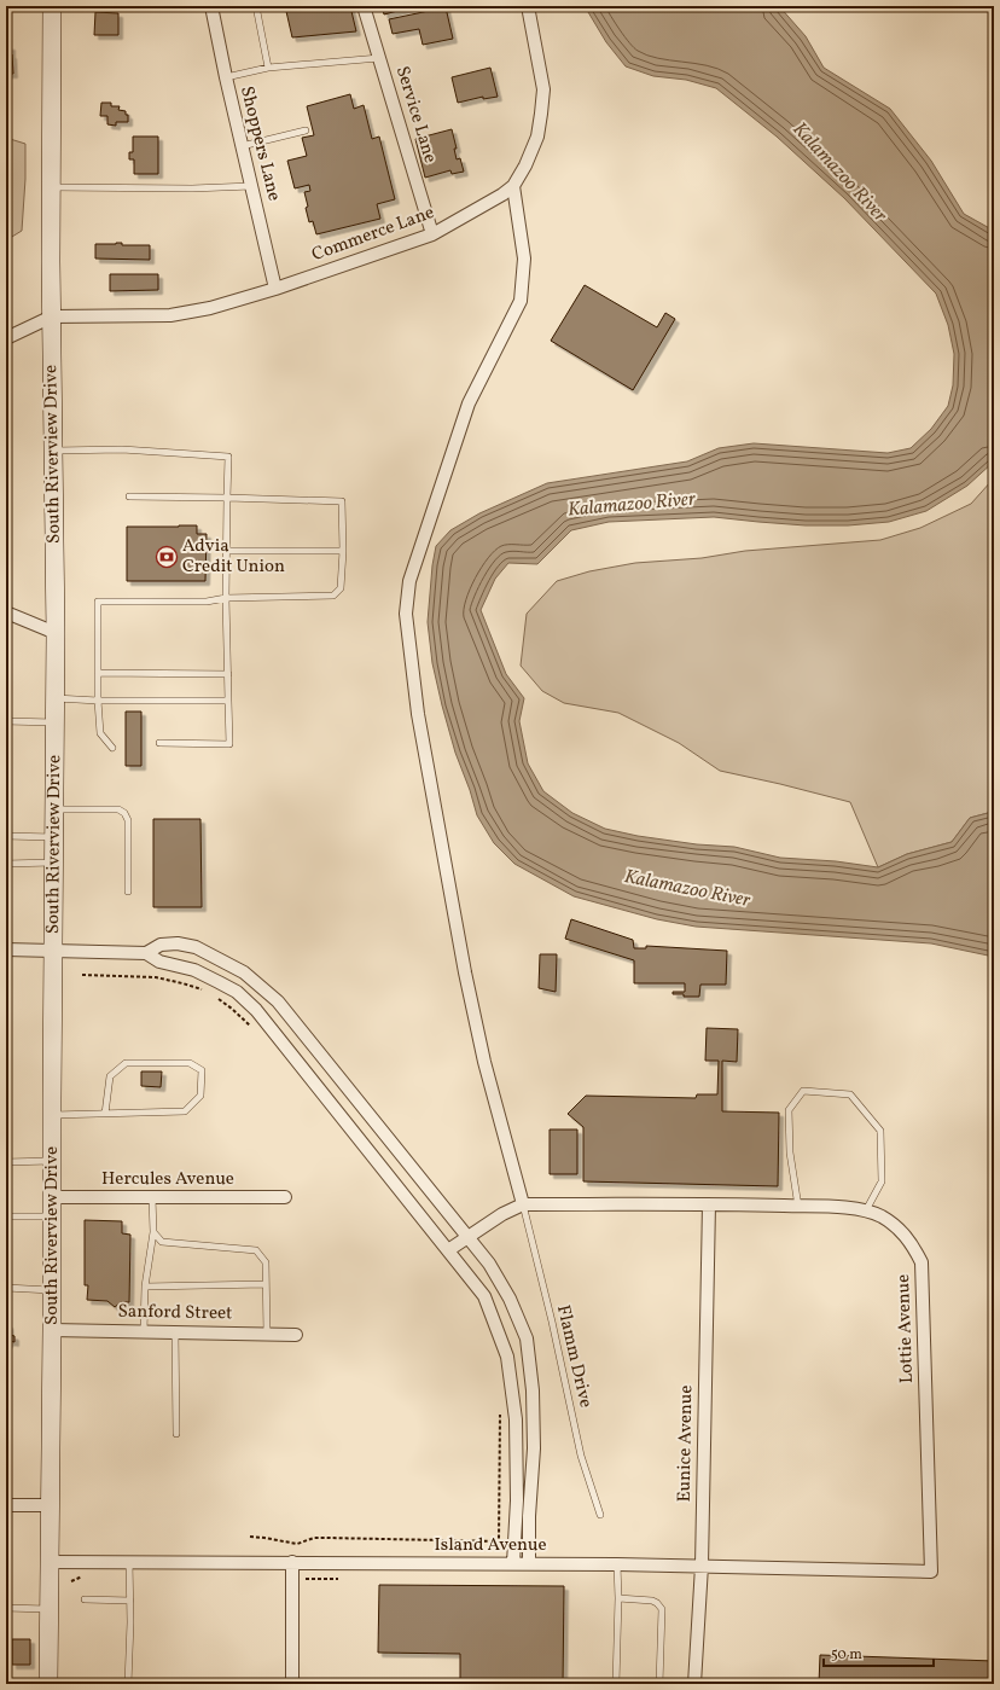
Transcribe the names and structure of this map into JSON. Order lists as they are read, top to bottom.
{
  "streets": {
    "street": [
      "Service Lane",
      "Shoppers Lane",
      "Commerce Lane",
      "South Riverview Drive",
      "Hercules Avenue",
      "Sanford Street",
      "Lottie Avenue",
      "Eunice Avenue",
      "Island Avenue"
    ],
    "lane": ["Flamm Drive"]
  },
  "crossings": [
    ["Service Lane", "Commerce Lane"],
    ["Shoppers Lane", "Commerce Lane"],
    ["Commerce Lane", "South Riverview Drive"],
    ["South Riverview Drive", "Hercules Avenue"],
    ["South Riverview Drive", "Sanford Street"],
    ["South Riverview Drive", "Island Avenue"],
    ["Lottie Avenue", "Flamm Drive"],
    ["Lottie Avenue", "Eunice Avenue"],
    ["Lottie Avenue", "Island Avenue"],
    ["Eunice Avenue", "Island Avenue"]
  ],
  "water": ["Kalamazoo River"],
  "places": {
    "bank": ["Advia Credit Union"]
  },
  "scale_bar": "50 m"
}
